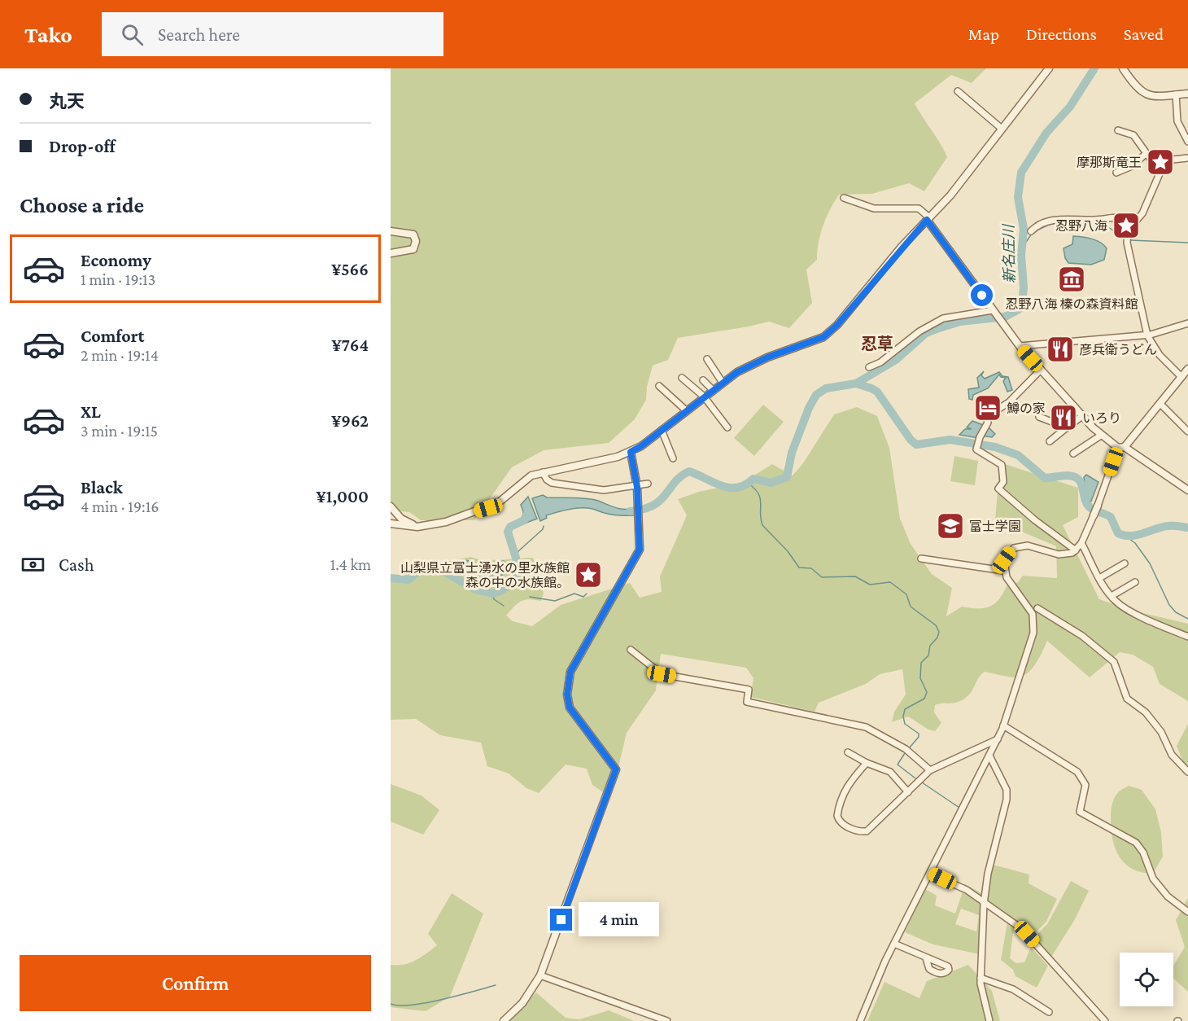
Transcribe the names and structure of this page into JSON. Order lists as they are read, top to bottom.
{
  "districts": ["忍草"],
  "water": ["新名庄川"],
  "places": {
    "place": ["摩那斯竜王", "忍野八海", "山梨県立富士湧水の里水族館 森の中の水族館。"],
    "museum": ["忍野八海 榛の森資料館"],
    "restaurant": ["彦兵衛うどん", "いろり"],
    "hotel": ["鱒の家"],
    "school or university": ["富士学園"]
  },
  "page": {
    "header": "Tako",
    "search": "Search here",
    "nav": ["Map", "Directions", "Saved"],
    "banner": ["丸天", "Drop-off"],
    "heading": "Choose a ride",
    "list": [
      {
        "name": "Economy",
        "note": "1 min · 19:13",
        "value": "¥566"
      },
      {
        "name": "Comfort",
        "note": "2 min · 19:14",
        "value": "¥764"
      },
      {
        "name": "XL",
        "note": "3 min · 19:15",
        "value": "¥962"
      },
      {
        "name": "Black",
        "note": "4 min · 19:16",
        "value": "¥1,000"
      }
    ],
    "pay": ["Cash", "1.4 km"],
    "bubble": "4 min",
    "buttons": "Confirm"
  }
}
